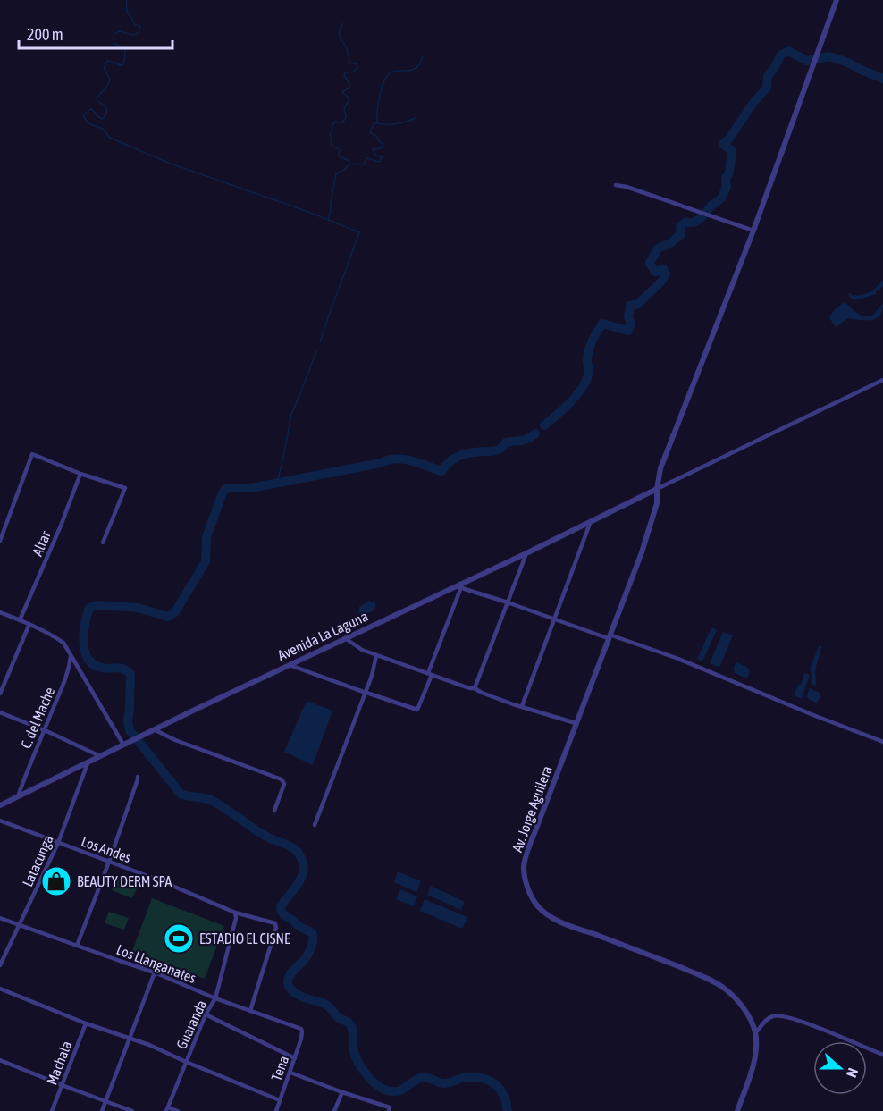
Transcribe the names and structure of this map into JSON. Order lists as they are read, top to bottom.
{
  "streets": {
    "street": [
      "Altar",
      "Avenida La Laguna",
      "C. del Mache",
      "Av. Jorge Aguilera",
      "Los Andes",
      "Latacunga",
      "Los Llanganates",
      "Guaranda",
      "Machala",
      "Tena"
    ]
  },
  "crossings": [
    ["Avenida La Laguna", "C. del Mache"],
    ["Avenida La Laguna", "Av. Jorge Aguilera"],
    ["Avenida La Laguna", "Latacunga"],
    ["Los Andes", "Latacunga"],
    ["Los Andes", "Los Llanganates"],
    ["Los Andes", "Guaranda"],
    ["Latacunga", "Los Llanganates"],
    ["Los Llanganates", "Guaranda"],
    ["Los Llanganates", "Tena"]
  ],
  "places": {
    "shop": ["BEAUTY DERM SPA"],
    "sports": ["ESTADIO EL CISNE"]
  },
  "scale_bar": "200 m",
  "north": "right"
}
